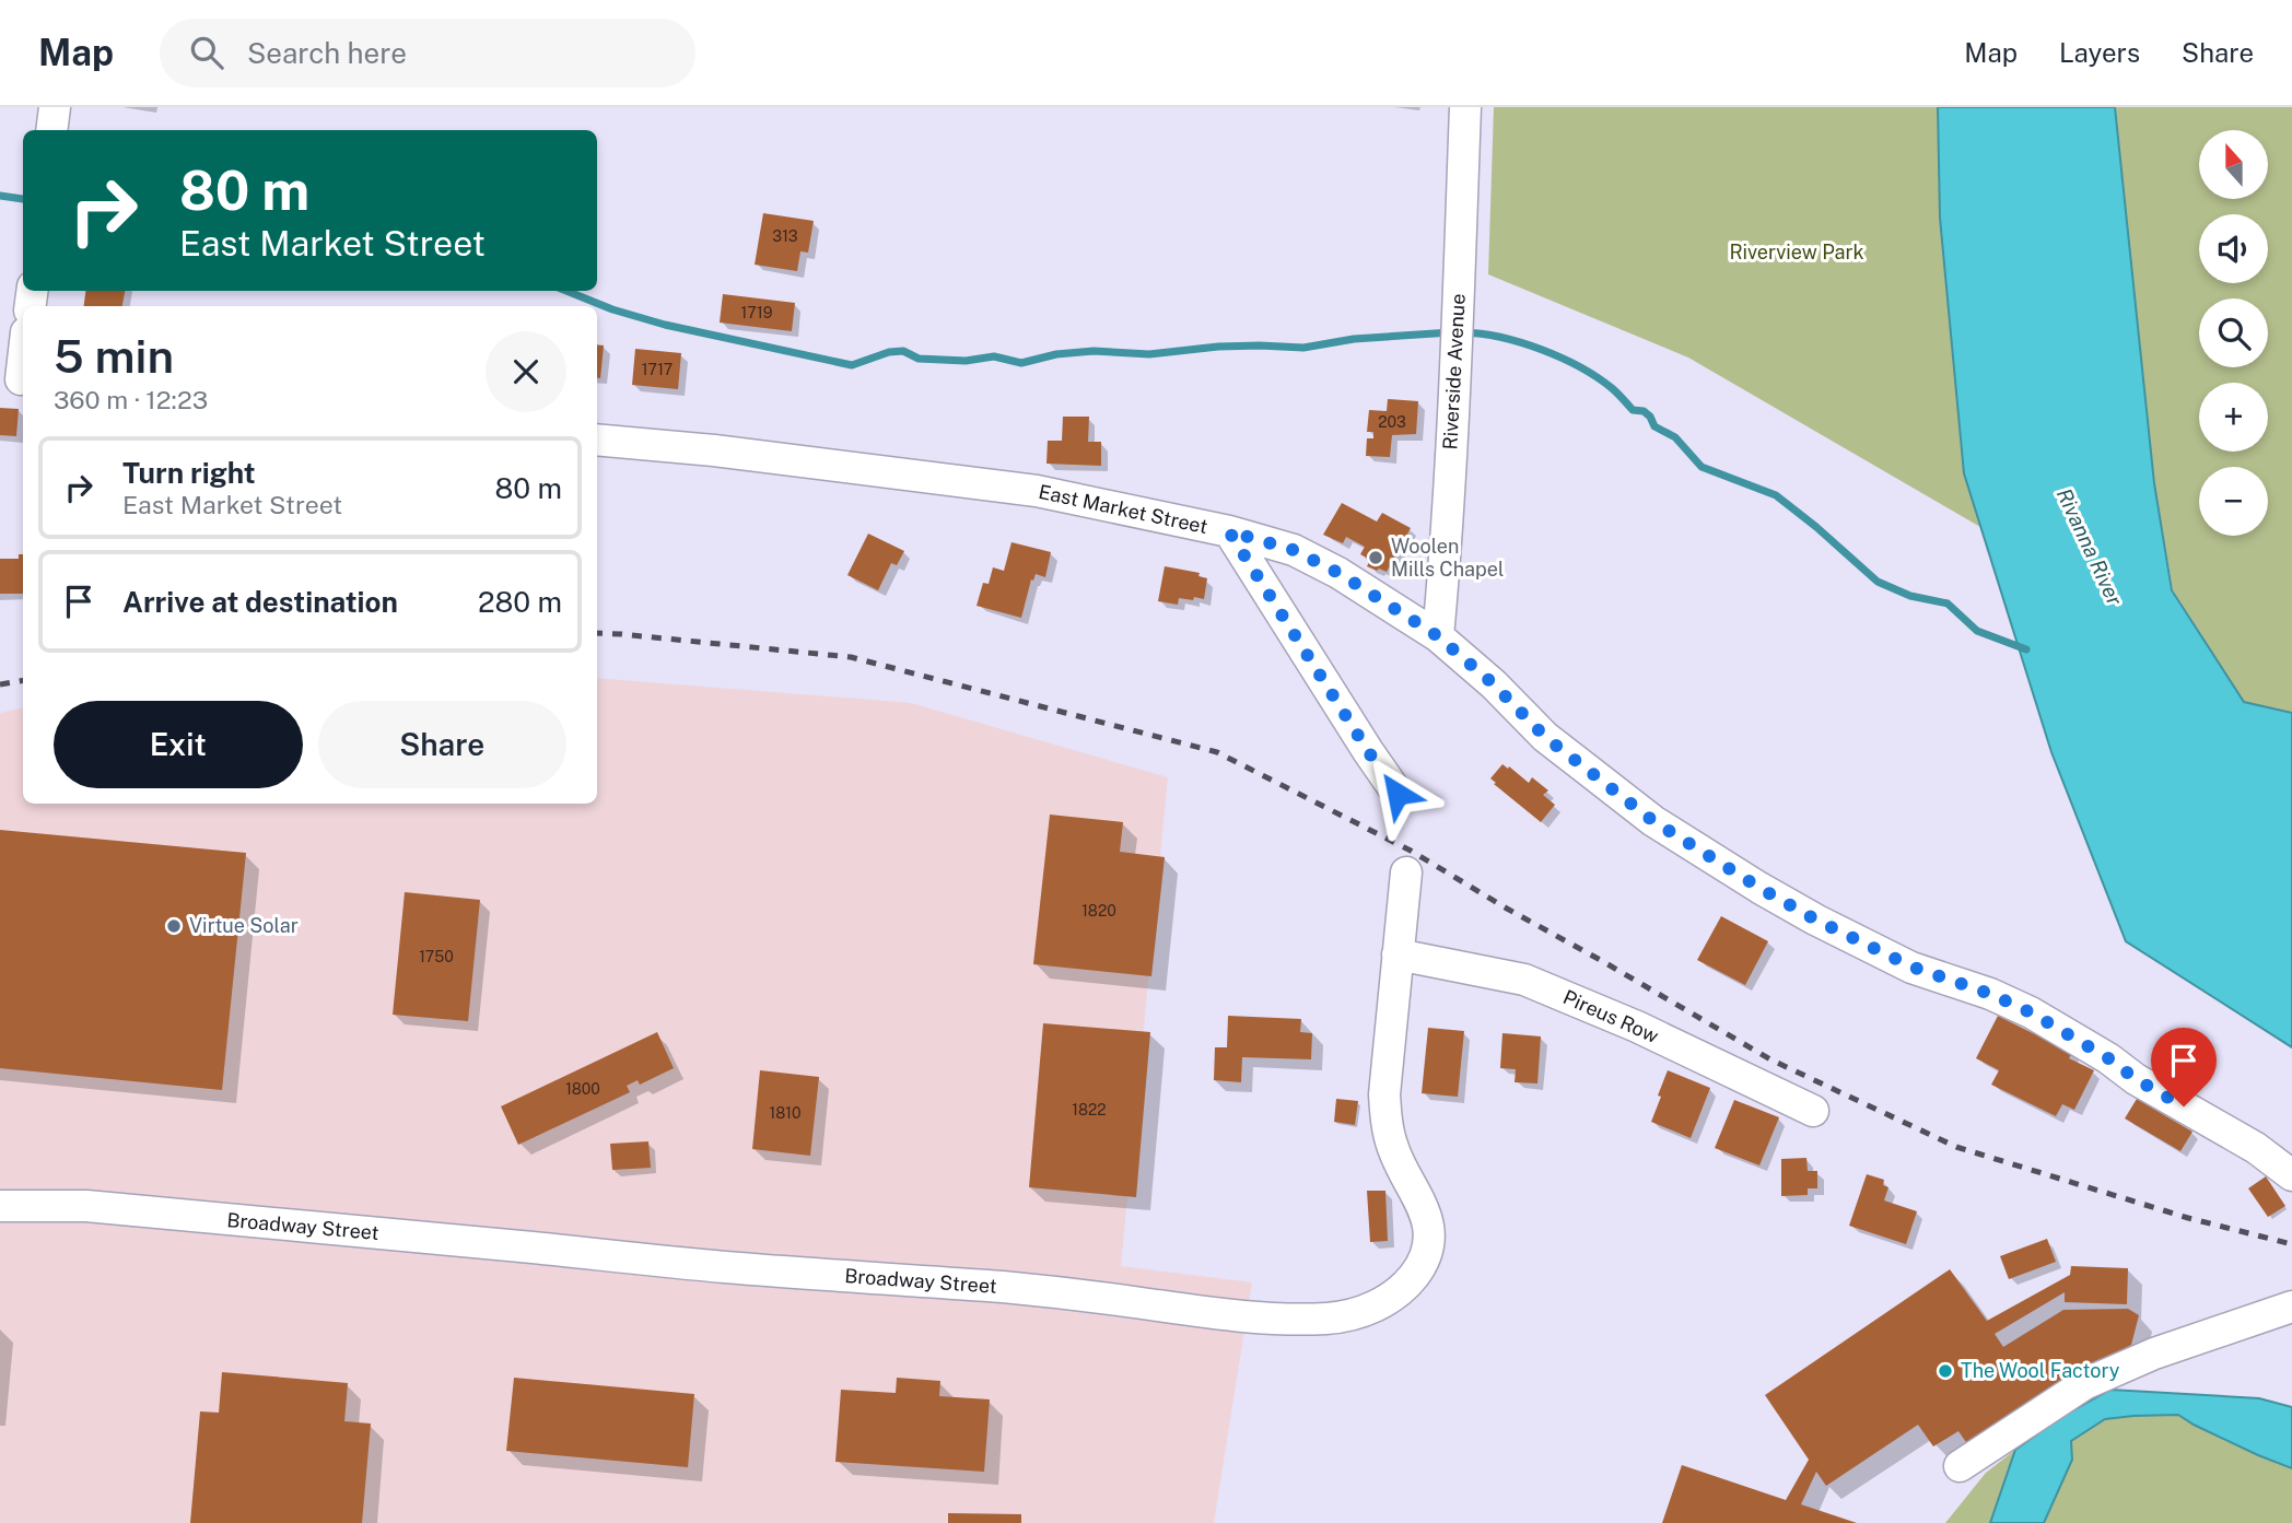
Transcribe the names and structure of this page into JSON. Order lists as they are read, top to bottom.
{
  "streets": {
    "street": [
      "Riverside Avenue",
      "East Market Street",
      "Pireus Row",
      "Broadway Street"
    ]
  },
  "crossings": [
    ["Riverside Avenue", "East Market Street"],
    ["Pireus Row", "Broadway Street"]
  ],
  "water": ["Rivanna River"],
  "parks": ["Riverview Park"],
  "places": ["Woolen Mills Chapel", "Virtue Solar", "The Wool Factory"],
  "house_numbers": [
    "313",
    "1719",
    "1717",
    "203",
    "1820",
    "1750",
    "1800",
    "1822",
    "1810"
  ],
  "north": "top",
  "page": {
    "header": "Map",
    "search": "Search here",
    "nav": ["Map", "Layers", "Share"],
    "map_buttons": ["+", "−"],
    "turn": ["80 m", "East Market Street"],
    "heading": ["5 min", "360 m · 12:23"],
    "list": [
      {
        "name": "Turn right",
        "note": "East Market Street",
        "value": "80 m"
      },
      {
        "name": "Arrive at destination",
        "value": "280 m"
      }
    ],
    "buttons": ["Exit", "Share"]
  }
}
